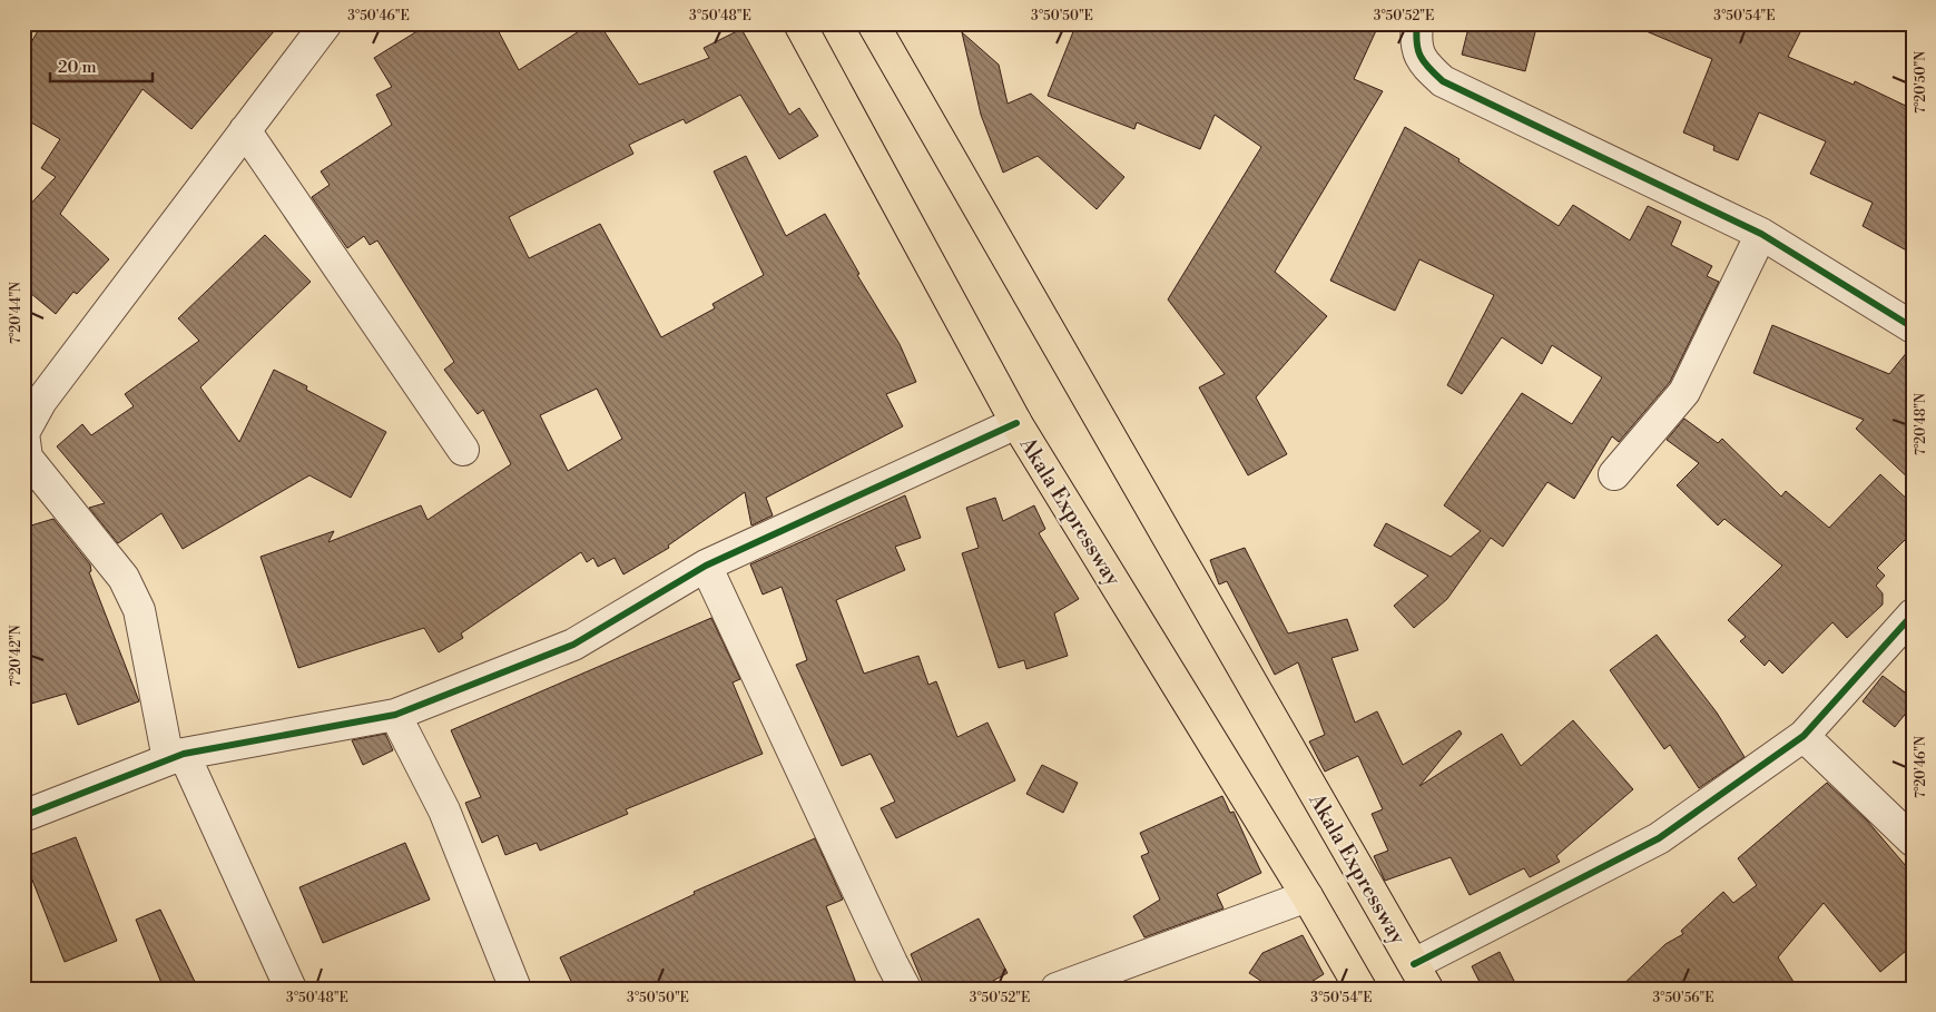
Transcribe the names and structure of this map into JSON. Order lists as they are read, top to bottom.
{
  "streets": {
    "main road": ["Akala Expressway"]
  },
  "scale_bar": "20 m",
  "coordinates": [
    "3°50'46\"E",
    "3°50'48\"E",
    "3°50'50\"E",
    "3°50'52\"E",
    "3°50'54\"E",
    "7°20'50\"N",
    "7°20'44\"N",
    "7°20'48\"N",
    "7°20'42\"N",
    "7°20'46\"N",
    "3°50'56\"E"
  ]
}
